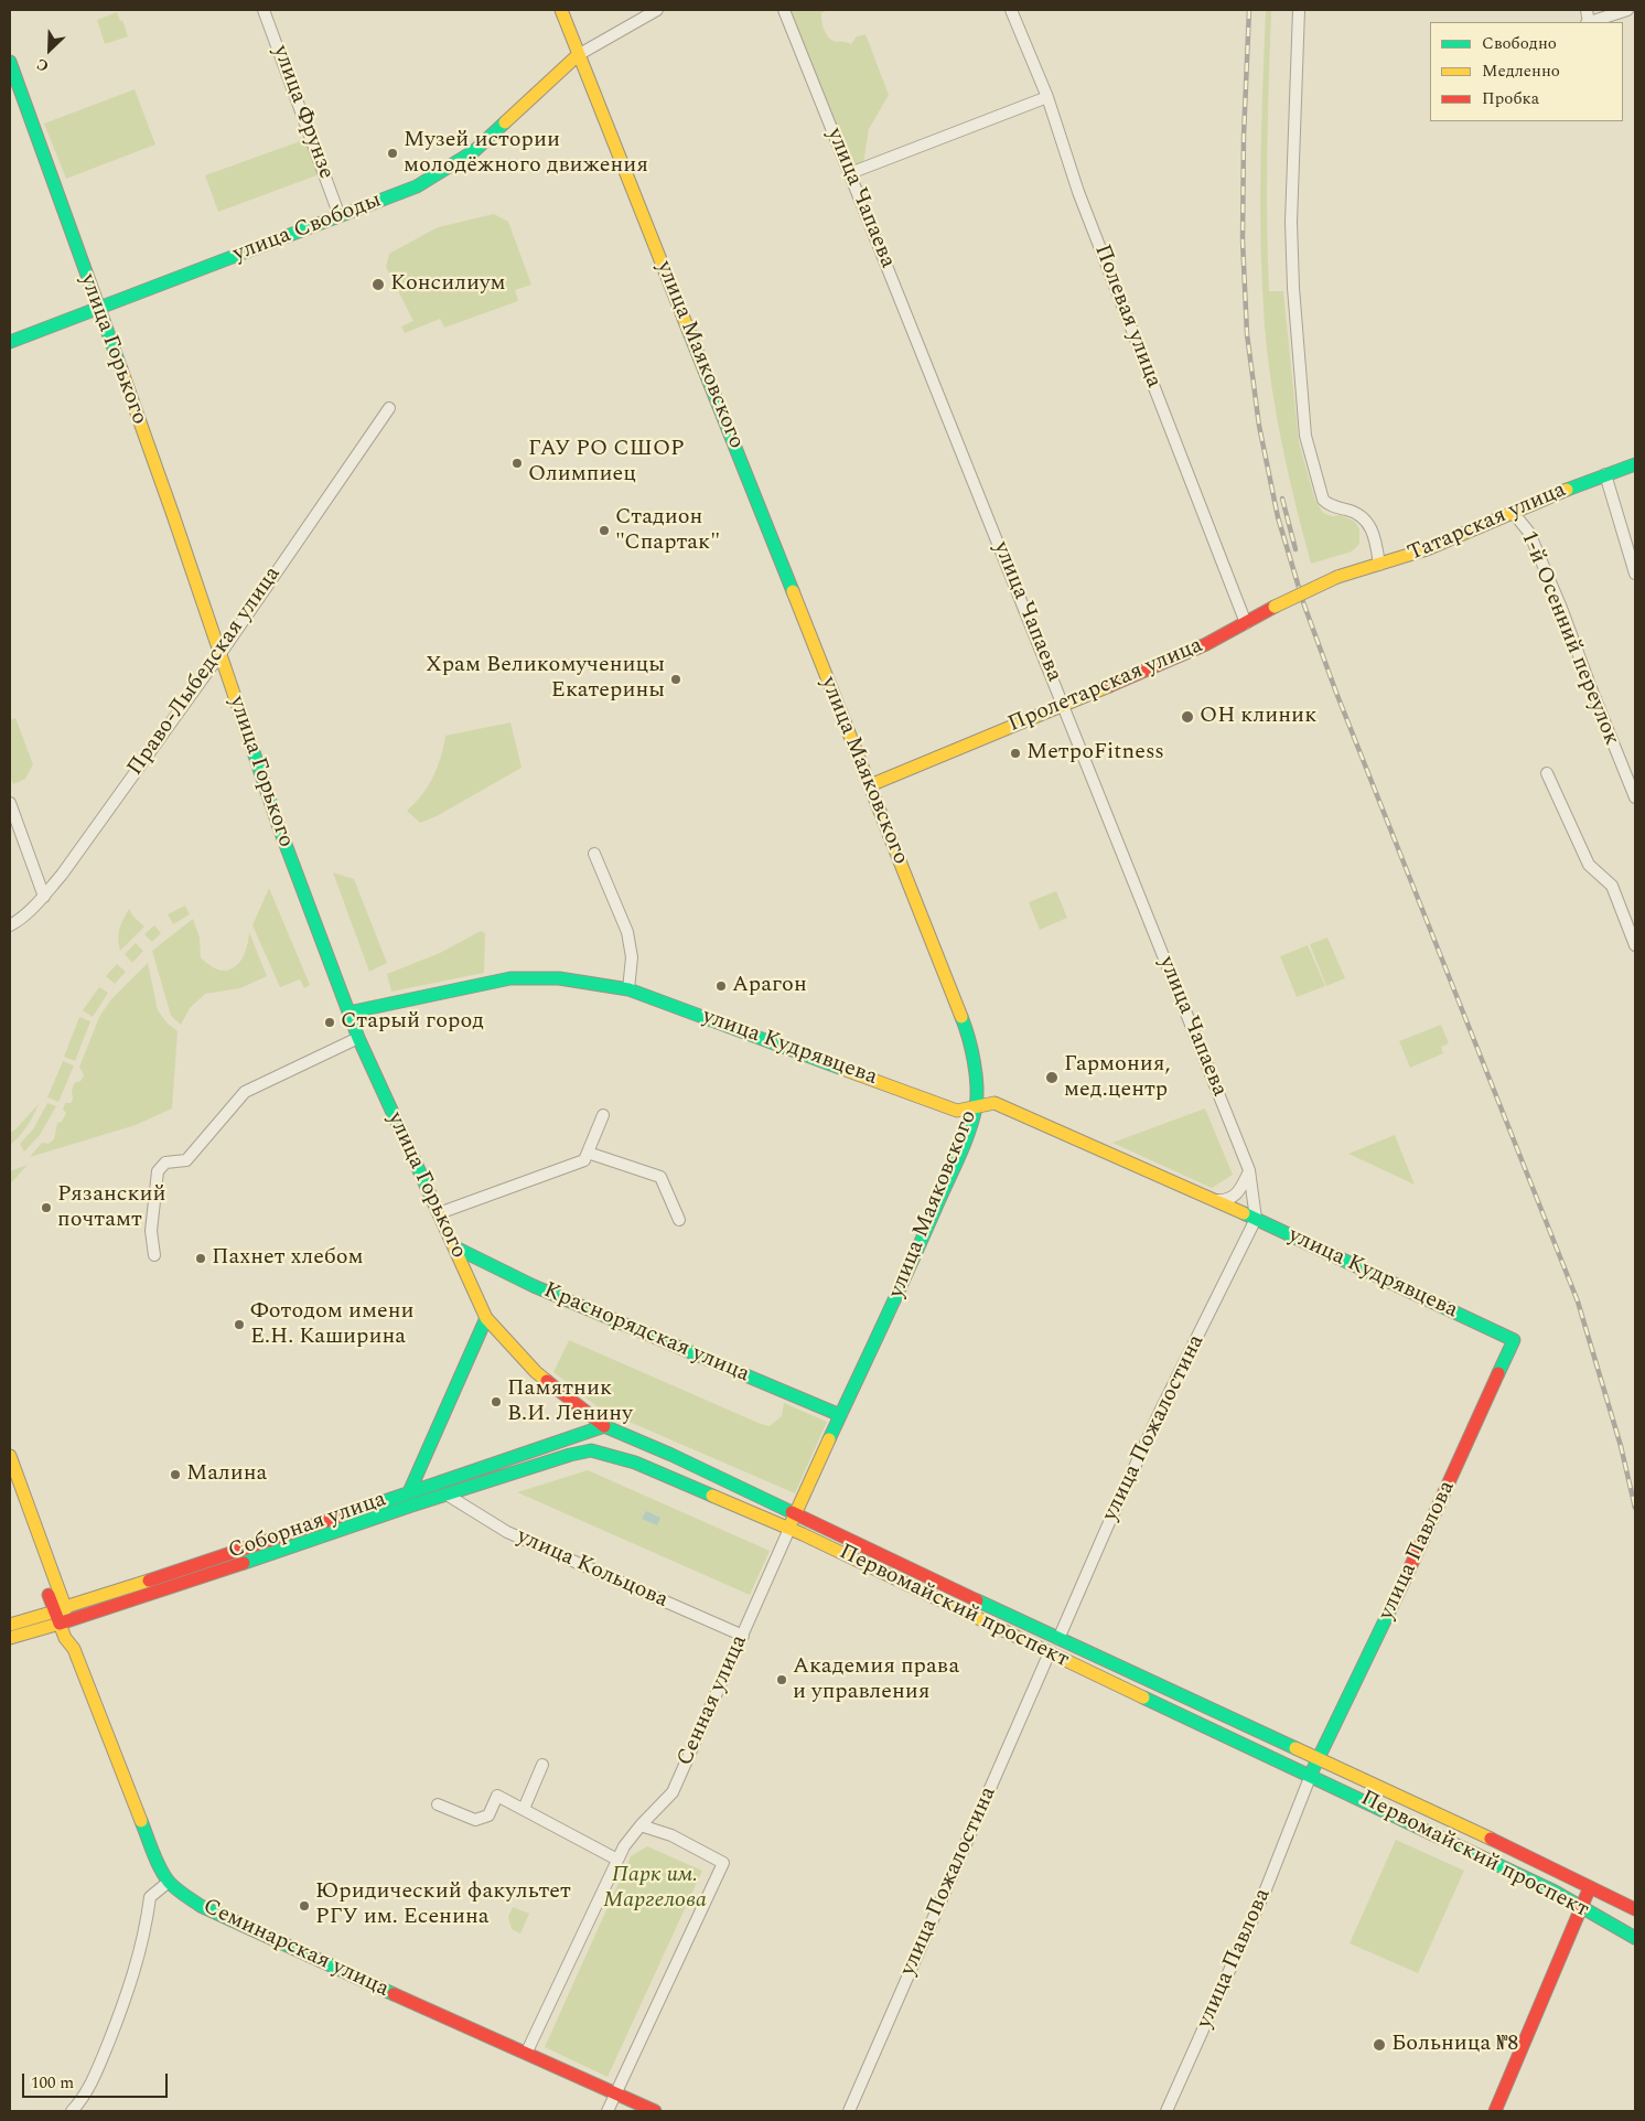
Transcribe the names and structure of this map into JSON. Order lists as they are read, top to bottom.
{
  "streets": {
    "street": [
      "улица Фрунзе",
      "улица Чапаева",
      "улица Свободы",
      "Полевая улица",
      "улица Горького",
      "улица Маяковского",
      "Татарская улица",
      "1-й Осенний переулок",
      "Право-Лыбедская улица",
      "Пролетарская улица",
      "улица Кудрявцева",
      "Краснорядская улица",
      "улица Пожалостина",
      "Соборная улица",
      "улица Павлова",
      "улица Кольцова",
      "Первомайский проспект",
      "Сенная улица",
      "Семинарская улица"
    ]
  },
  "crossings": [
    ["улица Фрунзе", "улица Свободы"],
    ["улица Чапаева", "Пролетарская улица"],
    ["улица Чапаева", "улица Кудрявцева"],
    ["улица Чапаева", "улица Пожалостина"],
    ["улица Свободы", "улица Горького"],
    ["улица Свободы", "улица Маяковского"],
    ["Полевая улица", "Пролетарская улица"],
    ["улица Горького", "Право-Лыбедская улица"],
    ["улица Горького", "улица Кудрявцева"],
    ["улица Горького", "Краснорядская улица"],
    ["улица Горького", "Соборная улица"],
    ["улица Горького", "Первомайский проспект"],
    ["улица Маяковского", "Пролетарская улица"],
    ["улица Маяковского", "улица Кудрявцева"],
    ["улица Маяковского", "Краснорядская улица"],
    ["улица Маяковского", "Первомайский проспект"],
    ["улица Маяковского", "Сенная улица"],
    ["Татарская улица", "1-й Осенний переулок"],
    ["Татарская улица", "Пролетарская улица"],
    ["улица Кудрявцева", "улица Пожалостина"],
    ["улица Кудрявцева", "улица Павлова"],
    ["улица Пожалостина", "Первомайский проспект"],
    ["Соборная улица", "улица Кольцова"],
    ["Соборная улица", "Первомайский проспект"],
    ["Соборная улица", "Семинарская улица"],
    ["улица Павлова", "Первомайский проспект"],
    ["улица Кольцова", "Сенная улица"],
    ["Первомайский проспект", "Сенная улица"],
    ["Сенная улица", "Семинарская улица"]
  ],
  "parks": ["Парк им. Маргелова"],
  "places": [
    "Музей истории молодёжного движения",
    "Консилиум",
    "ГАУ РО СШОР Олимпиец",
    "Стадион \"Спартак\"",
    "Храм Великомученицы Екатерины",
    "ОН клиник",
    "МетроFitness",
    "Арагон",
    "Старый город",
    "Гармония, мед.центр",
    "Рязанский почтамт",
    "Пахнет хлебом",
    "Фотодом имени Е.Н. Каширина",
    "Памятник В.И. Ленину",
    "Малина",
    "Академия права и управления",
    "Юридический факультет РГУ им. Есенина",
    "Больница №8"
  ],
  "legend": ["Свободно", "Медленно", "Пробка"],
  "scale_bar": "100 m",
  "north": "bottom left"
}
